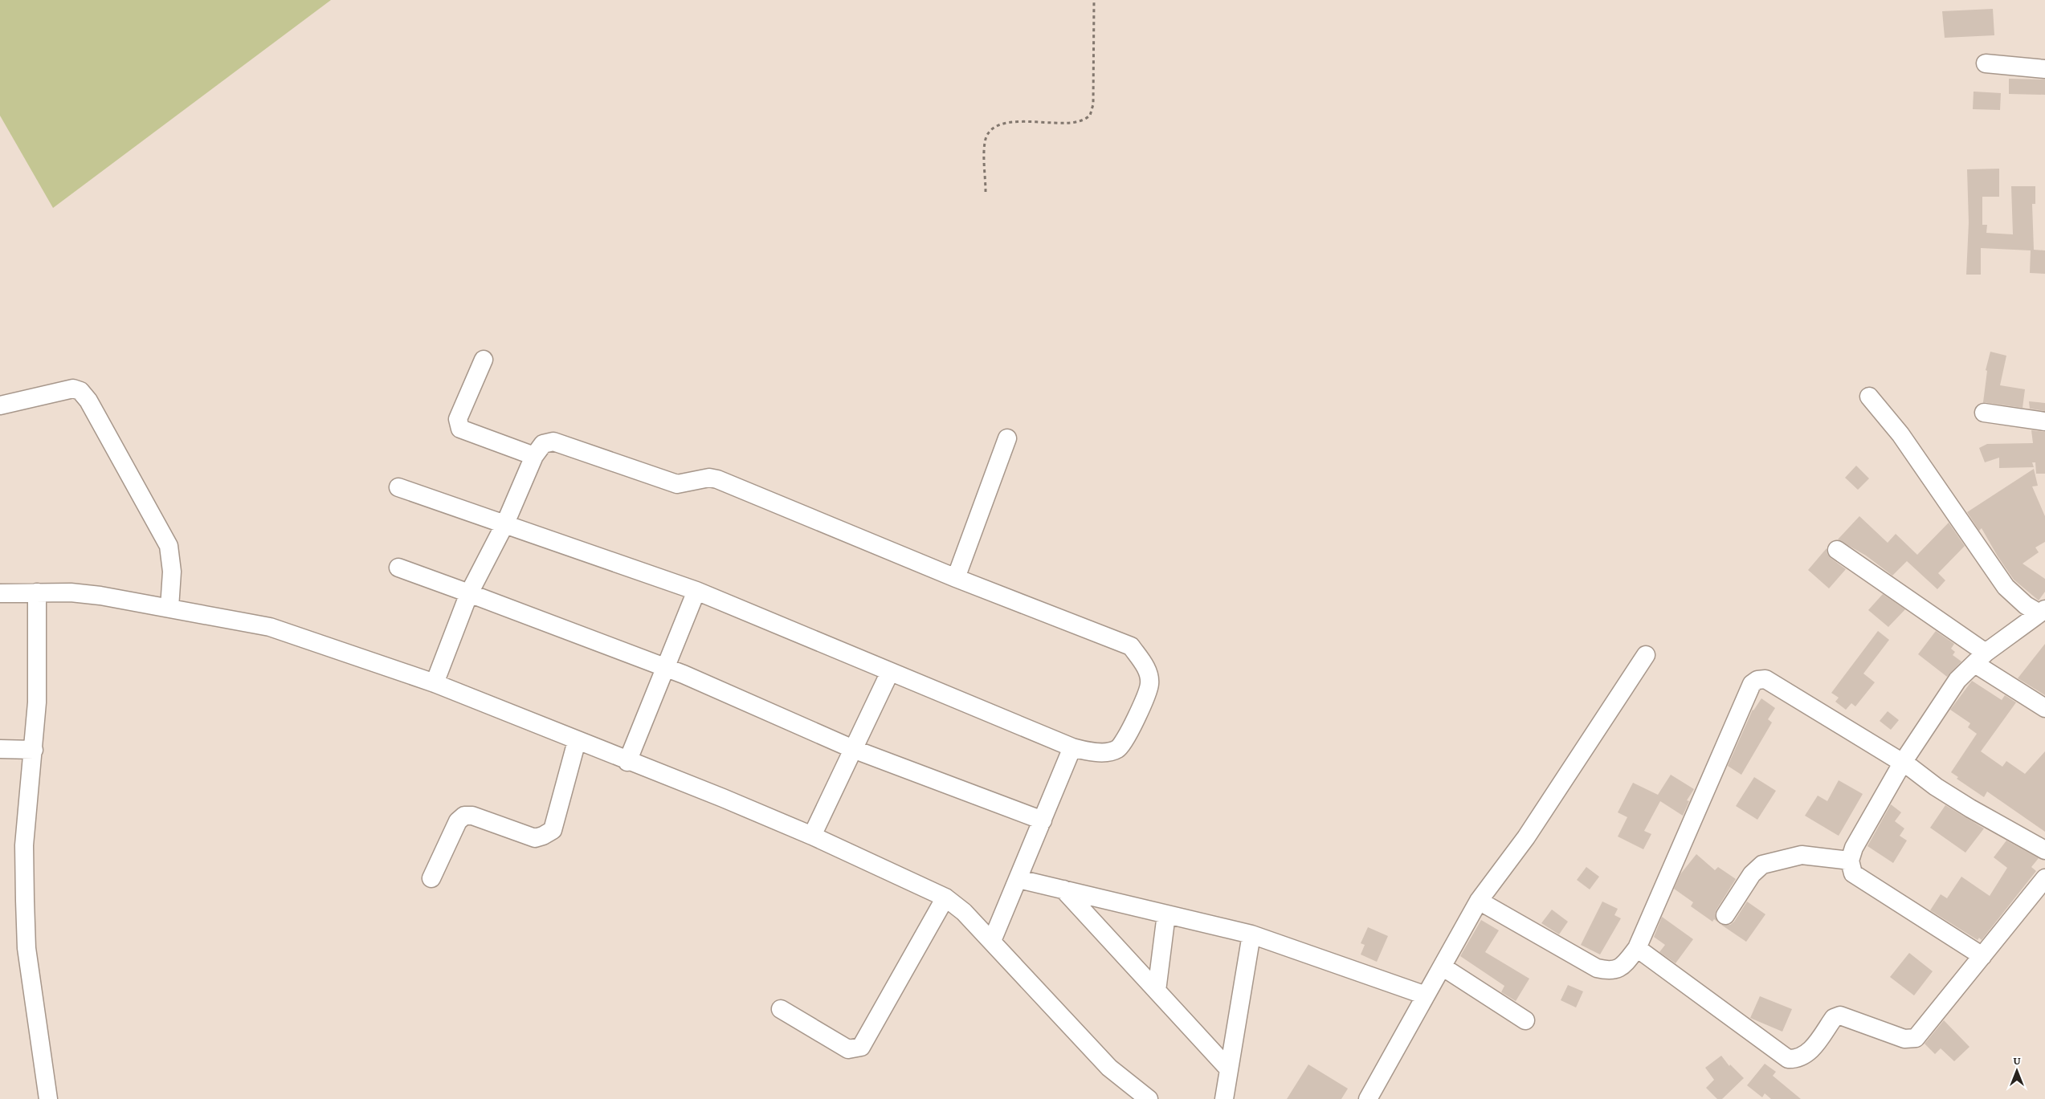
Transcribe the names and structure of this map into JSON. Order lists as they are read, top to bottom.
{
  "north": "top"
}
